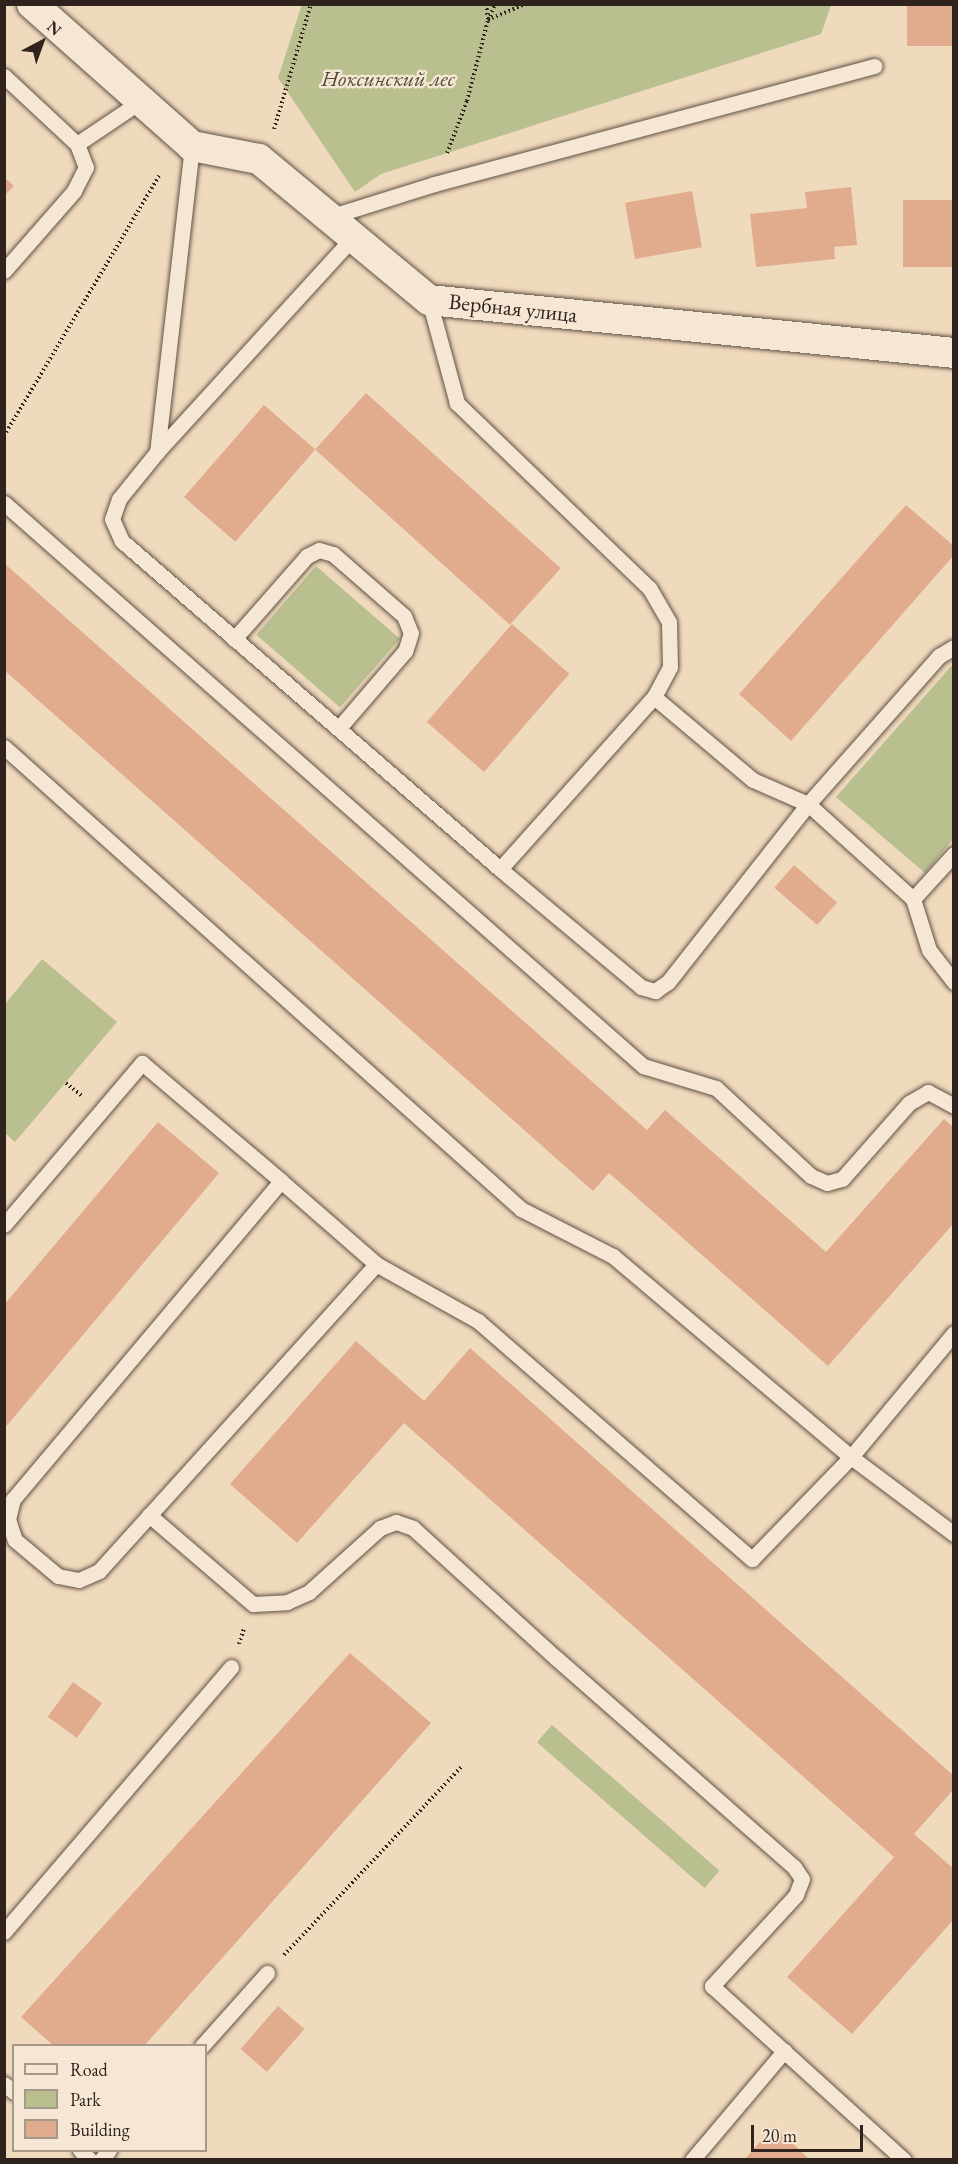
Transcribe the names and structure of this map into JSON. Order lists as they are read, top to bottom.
{
  "streets": {
    "street": ["Вербная улица"]
  },
  "parks": ["Ноксинский лес"],
  "legend": ["Road", "Park", "Building"],
  "scale_bar": "20 m",
  "north": "top right"
}
